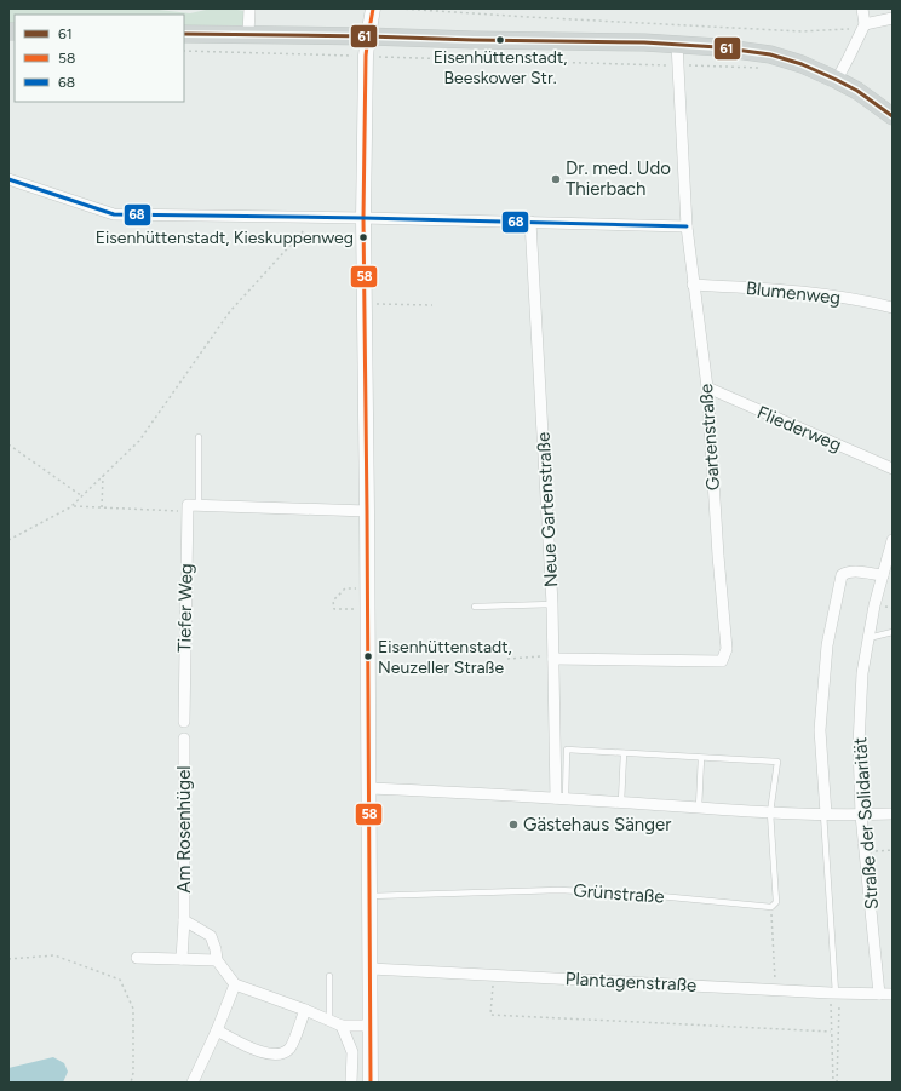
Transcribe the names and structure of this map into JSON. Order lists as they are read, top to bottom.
{
  "streets": {
    "street": [
      "Blumenweg",
      "Fliederweg",
      "Gartenstraße",
      "Neue Gartenstraße",
      "Tiefer Weg",
      "Straße der Solidarität",
      "Am Rosenhügel",
      "Plantagenstraße"
    ],
    "lane": ["Grünstraße"]
  },
  "crossings": [
    ["Blumenweg", "Gartenstraße"],
    ["Fliederweg", "Gartenstraße"],
    ["Gartenstraße", "Neue Gartenstraße"],
    ["Straße der Solidarität", "Plantagenstraße"]
  ],
  "places": [
    "Eisenhüttenstadt, Beeskower Str.",
    "Dr. med. Udo Thierbach",
    "Eisenhüttenstadt, Kieskuppenweg",
    "Eisenhüttenstadt, Neuzeller Straße",
    "Gästehaus Sänger"
  ],
  "lines": ["transit line 58", "transit line 61", "transit line 68"],
  "legend": ["61", "58", "68"]
}
